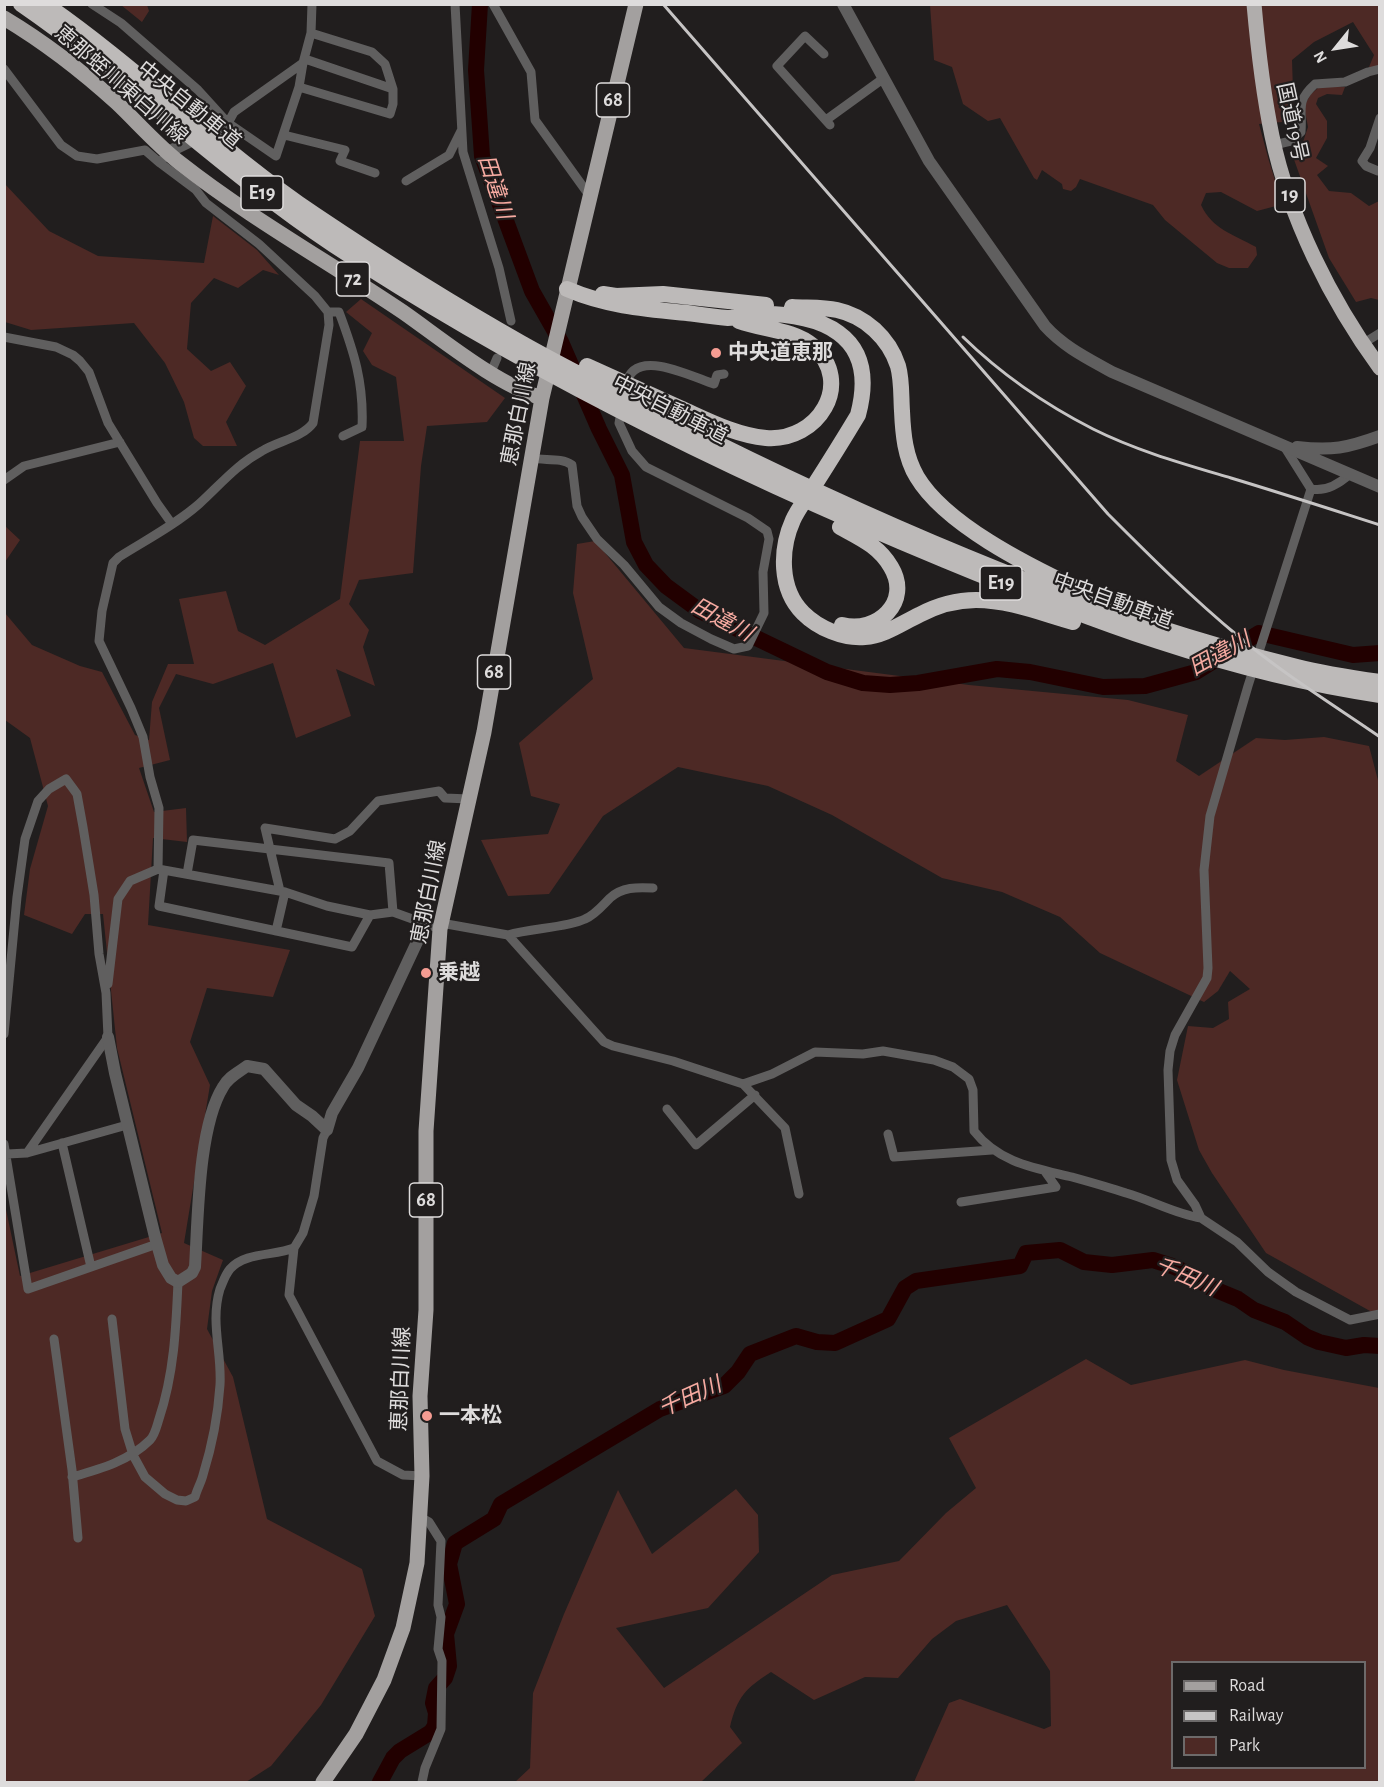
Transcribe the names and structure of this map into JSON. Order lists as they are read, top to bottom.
{
  "streets": {
    "highway": [
      "中央自動車道",
      "国道19号",
      "E19",
      "19"
    ],
    "main road": [
      "恵那蛭川東白川線",
      "68",
      "72",
      "恵那白川線"
    ]
  },
  "crossings": [
    ["恵那蛭川東白川線", "恵那白川線"]
  ],
  "water": ["田違川", "千田川"],
  "places": ["中央道恵那", "乗越", "一本松"],
  "legend": ["Road", "Railway", "Park"],
  "north": "bottom left"
}
